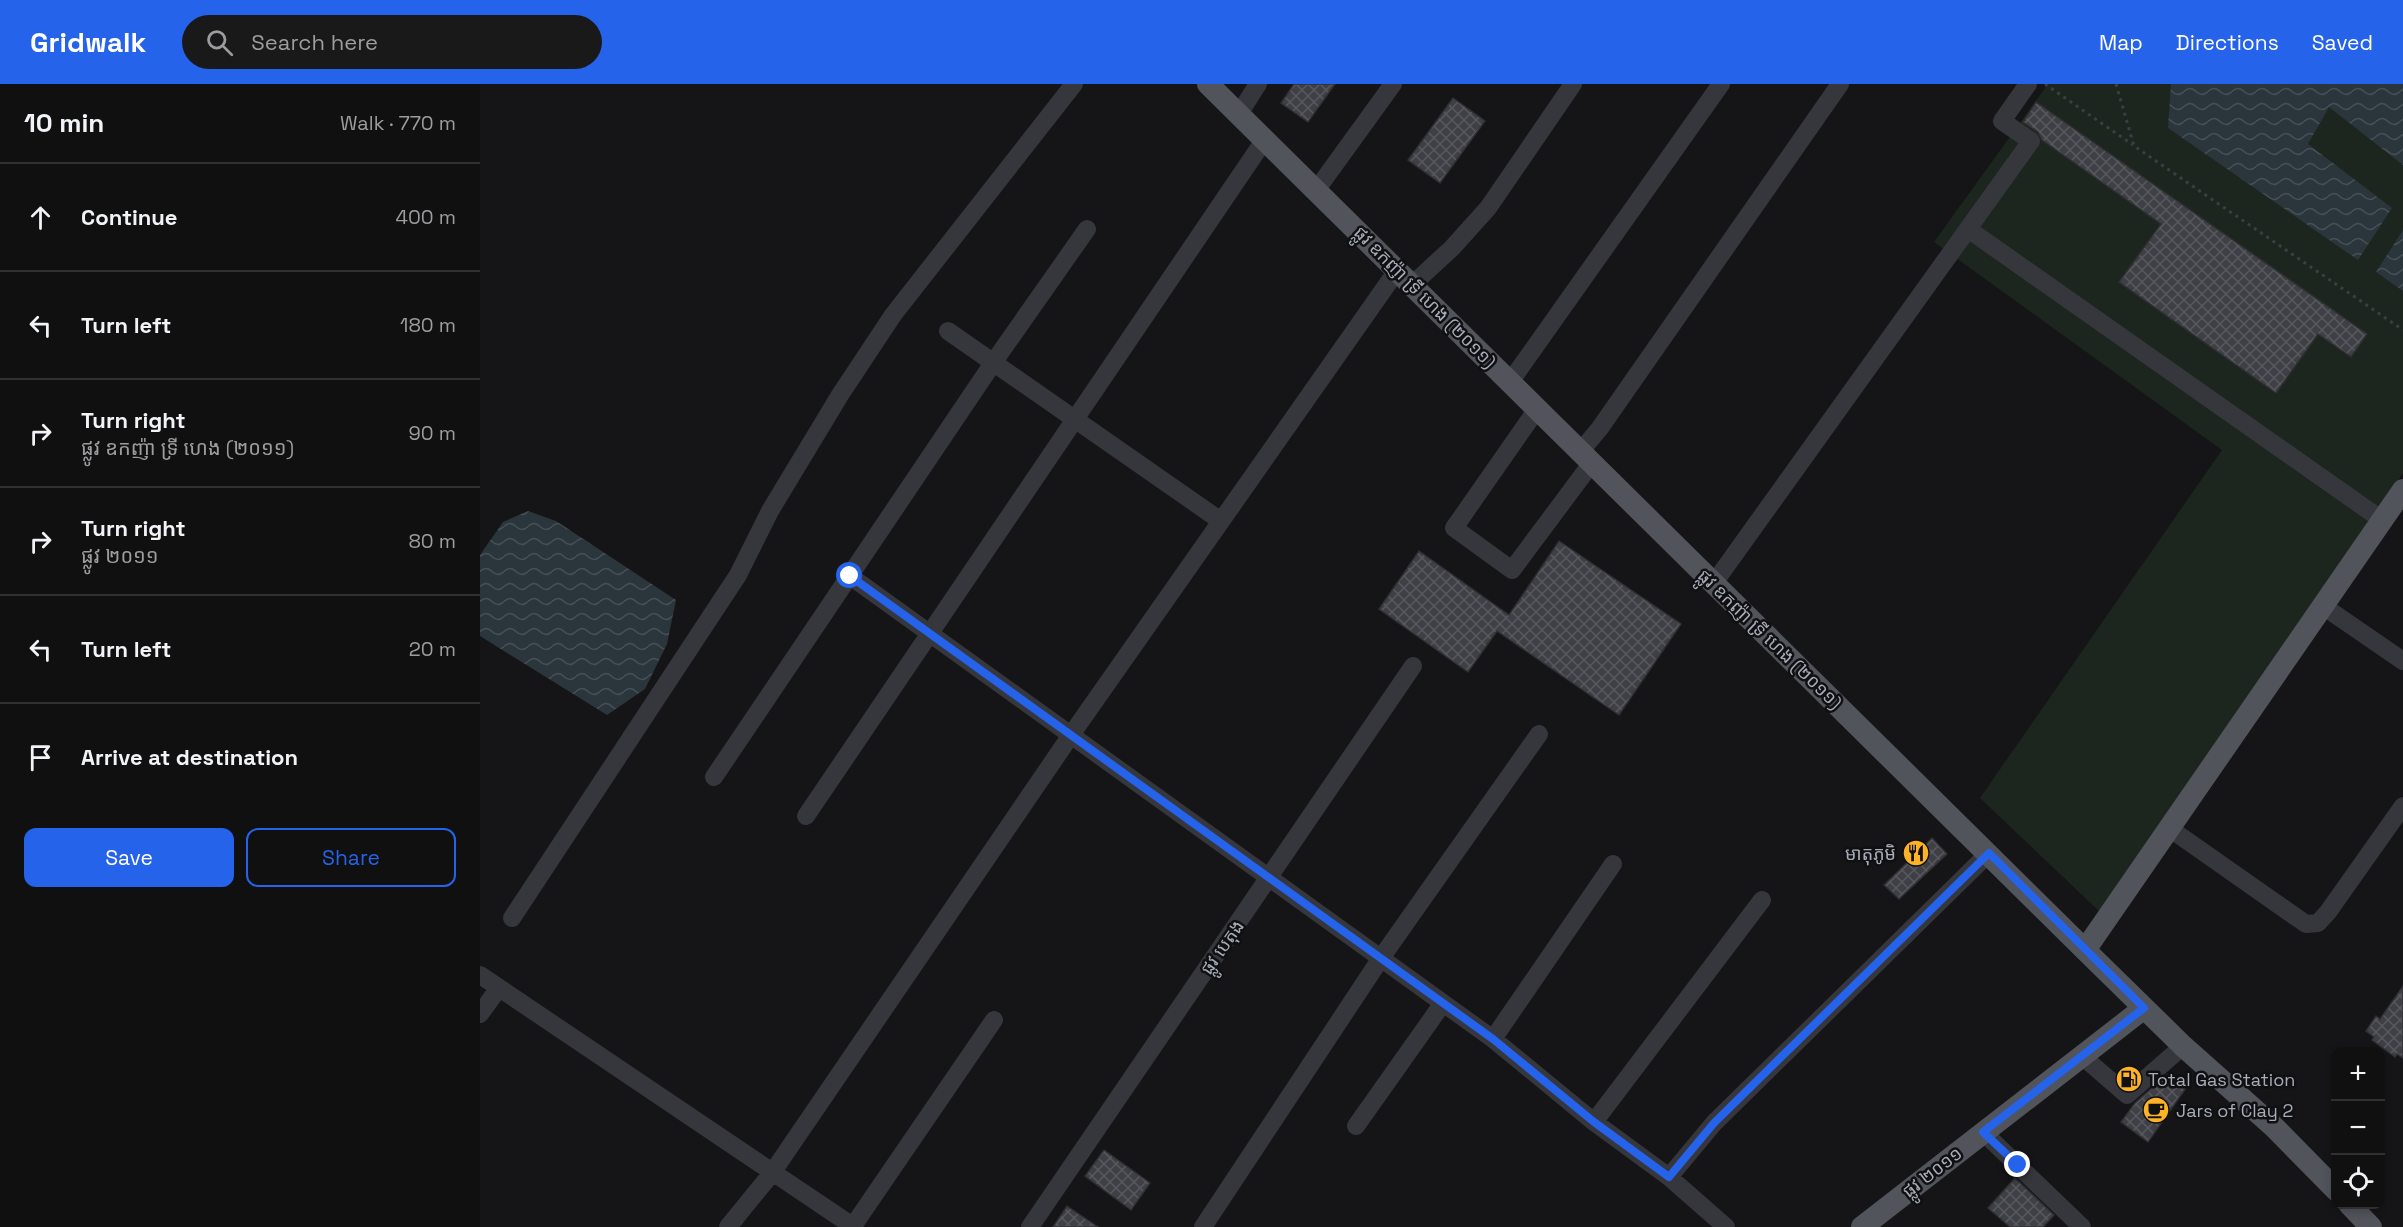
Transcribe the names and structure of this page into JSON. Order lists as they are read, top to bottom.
{
  "streets": {
    "main road": ["ផ្លូវ ឧកញ៉ា ទ្រី ហេង (២០១១)", "ផ្លូវ ២០១១"],
    "street": ["ផ្លូវ បេតុង"]
  },
  "crossings": [
    ["ផ្លូវ ឧកញ៉ា ទ្រី ហេង (២០១១)", "ផ្លូវ ២០១១"]
  ],
  "places": {
    "restaurant": ["មាតុភូមិ"],
    "fuel station": ["Total Gas Station"],
    "cafe": ["Jars of Clay 2"]
  },
  "page": {
    "header": "Gridwalk",
    "search": "Search here",
    "nav": ["Map", "Directions", "Saved"],
    "heading": ["10 min", "Walk · 770 m"],
    "list": [
      ["Continue", "400 m"],
      ["Turn left", "180 m"],
      ["Turn right", "ផ្លូវ ឧកញ៉ា ទ្រី ហេង (២០១១)", "90 m"],
      ["Turn right", "ផ្លូវ ២០១១", "80 m"],
      ["Turn left", "20 m"],
      "Arrive at destination"
    ],
    "buttons": ["Save", "Share"],
    "map_buttons": ["+", "−"]
  }
}
